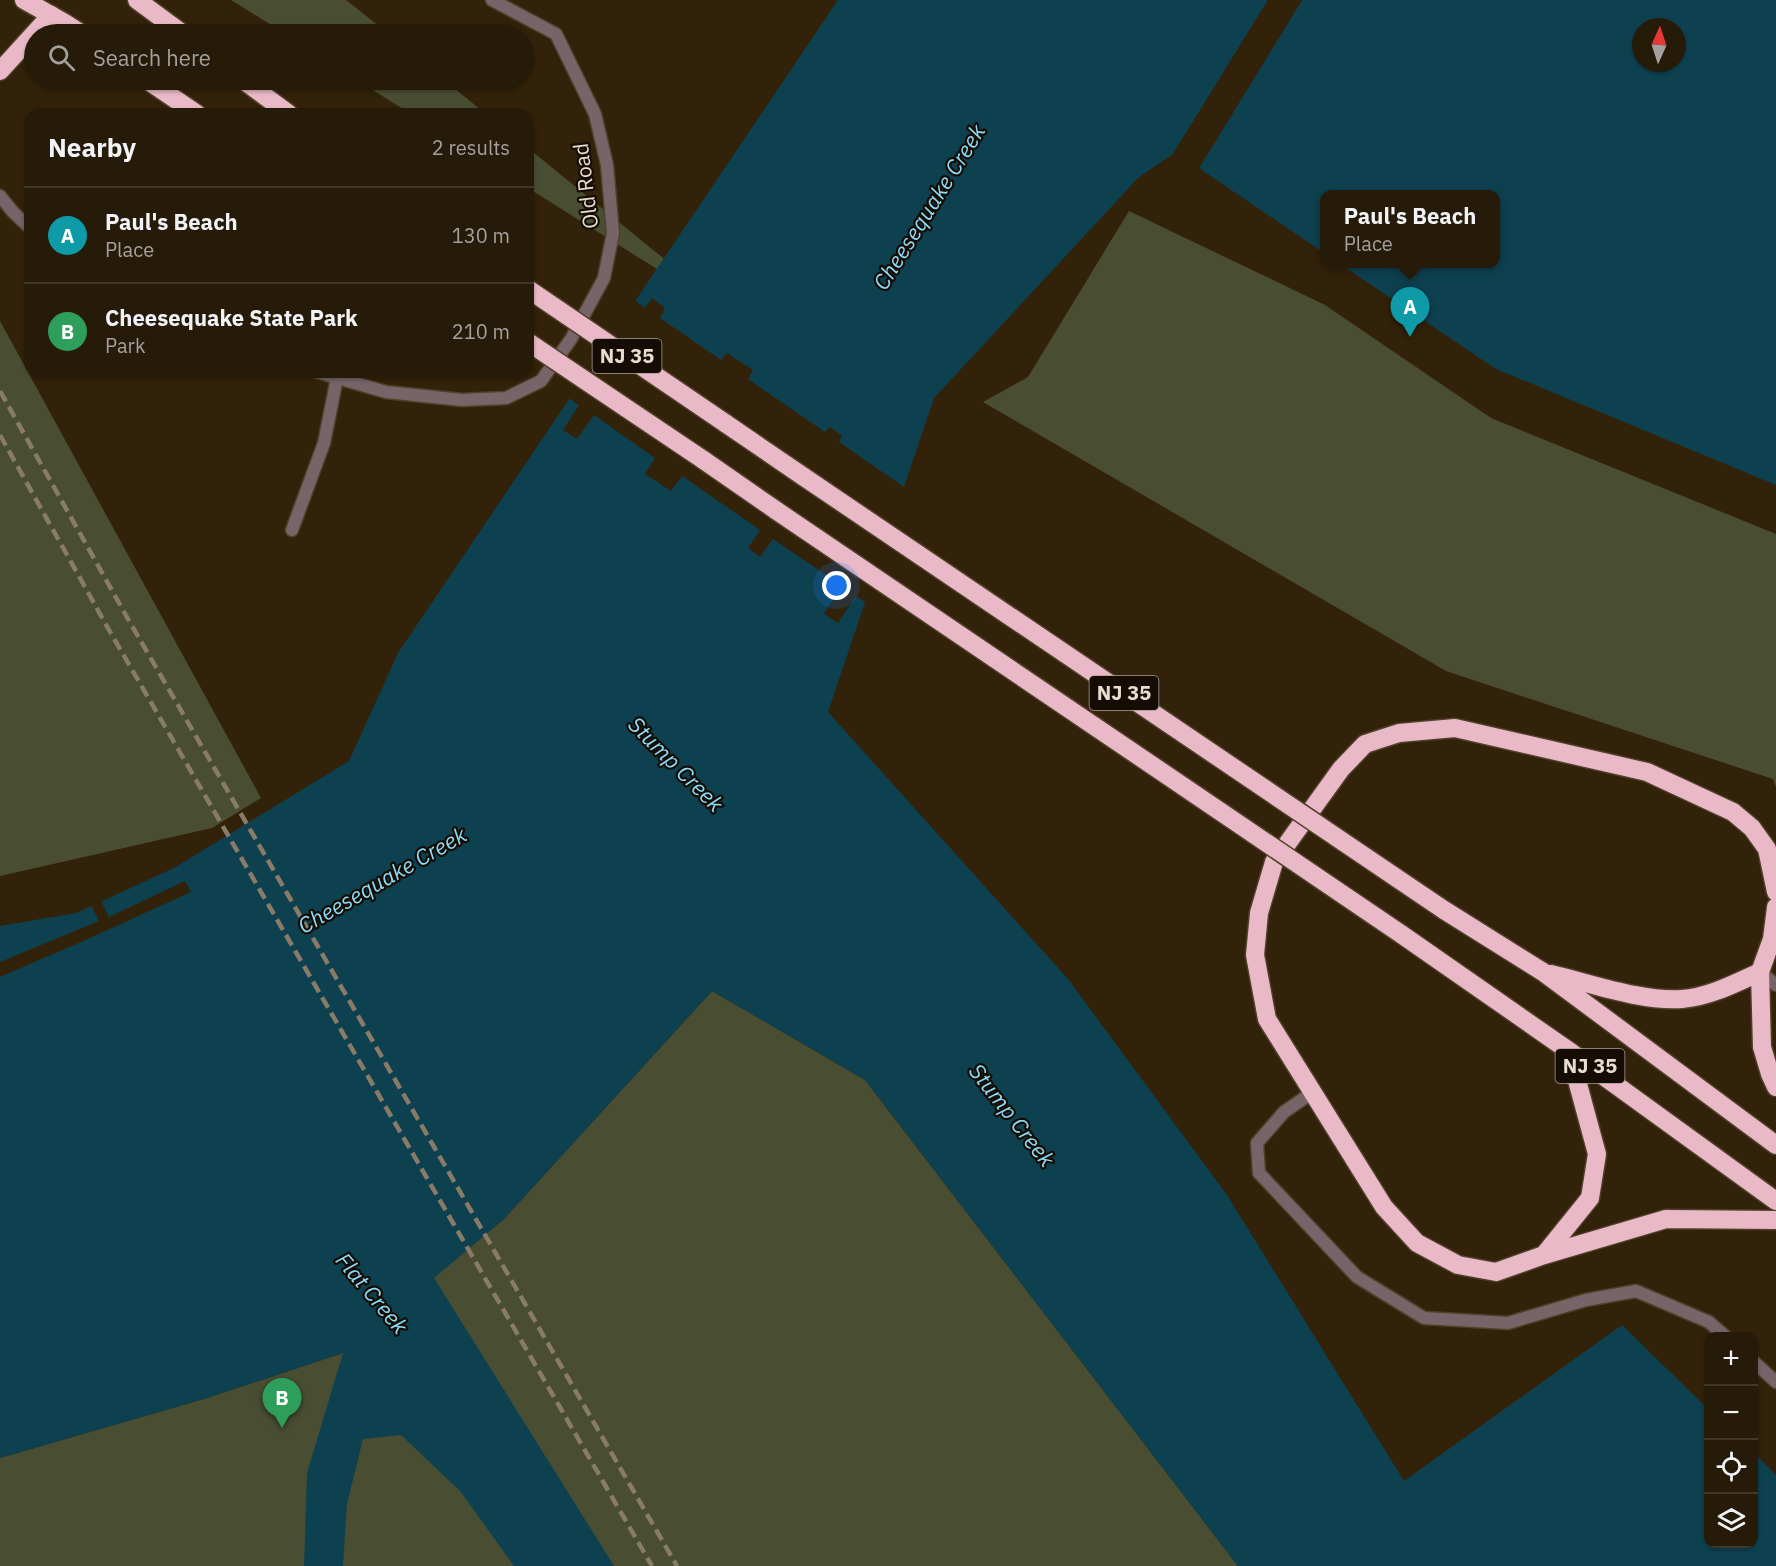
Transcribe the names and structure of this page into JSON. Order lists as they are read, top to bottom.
{
  "streets": {
    "highway": ["NJ 35"],
    "street": ["Old Road"]
  },
  "water": ["Cheesequake Creek", "Stump Creek", "Flat Creek"],
  "north": "top",
  "page": {
    "search": "Search here",
    "heading": ["Nearby", "2 results"],
    "list": [
      {
        "mark": "A",
        "name": "Paul's Beach",
        "note": "Place",
        "value": "130 m"
      },
      {
        "mark": "B",
        "name": "Cheesequake State Park",
        "note": "Park",
        "value": "210 m"
      }
    ],
    "popup": ["Paul's Beach", "Place"],
    "pins": ["A", "B"],
    "map_buttons": ["+", "−"]
  }
}
